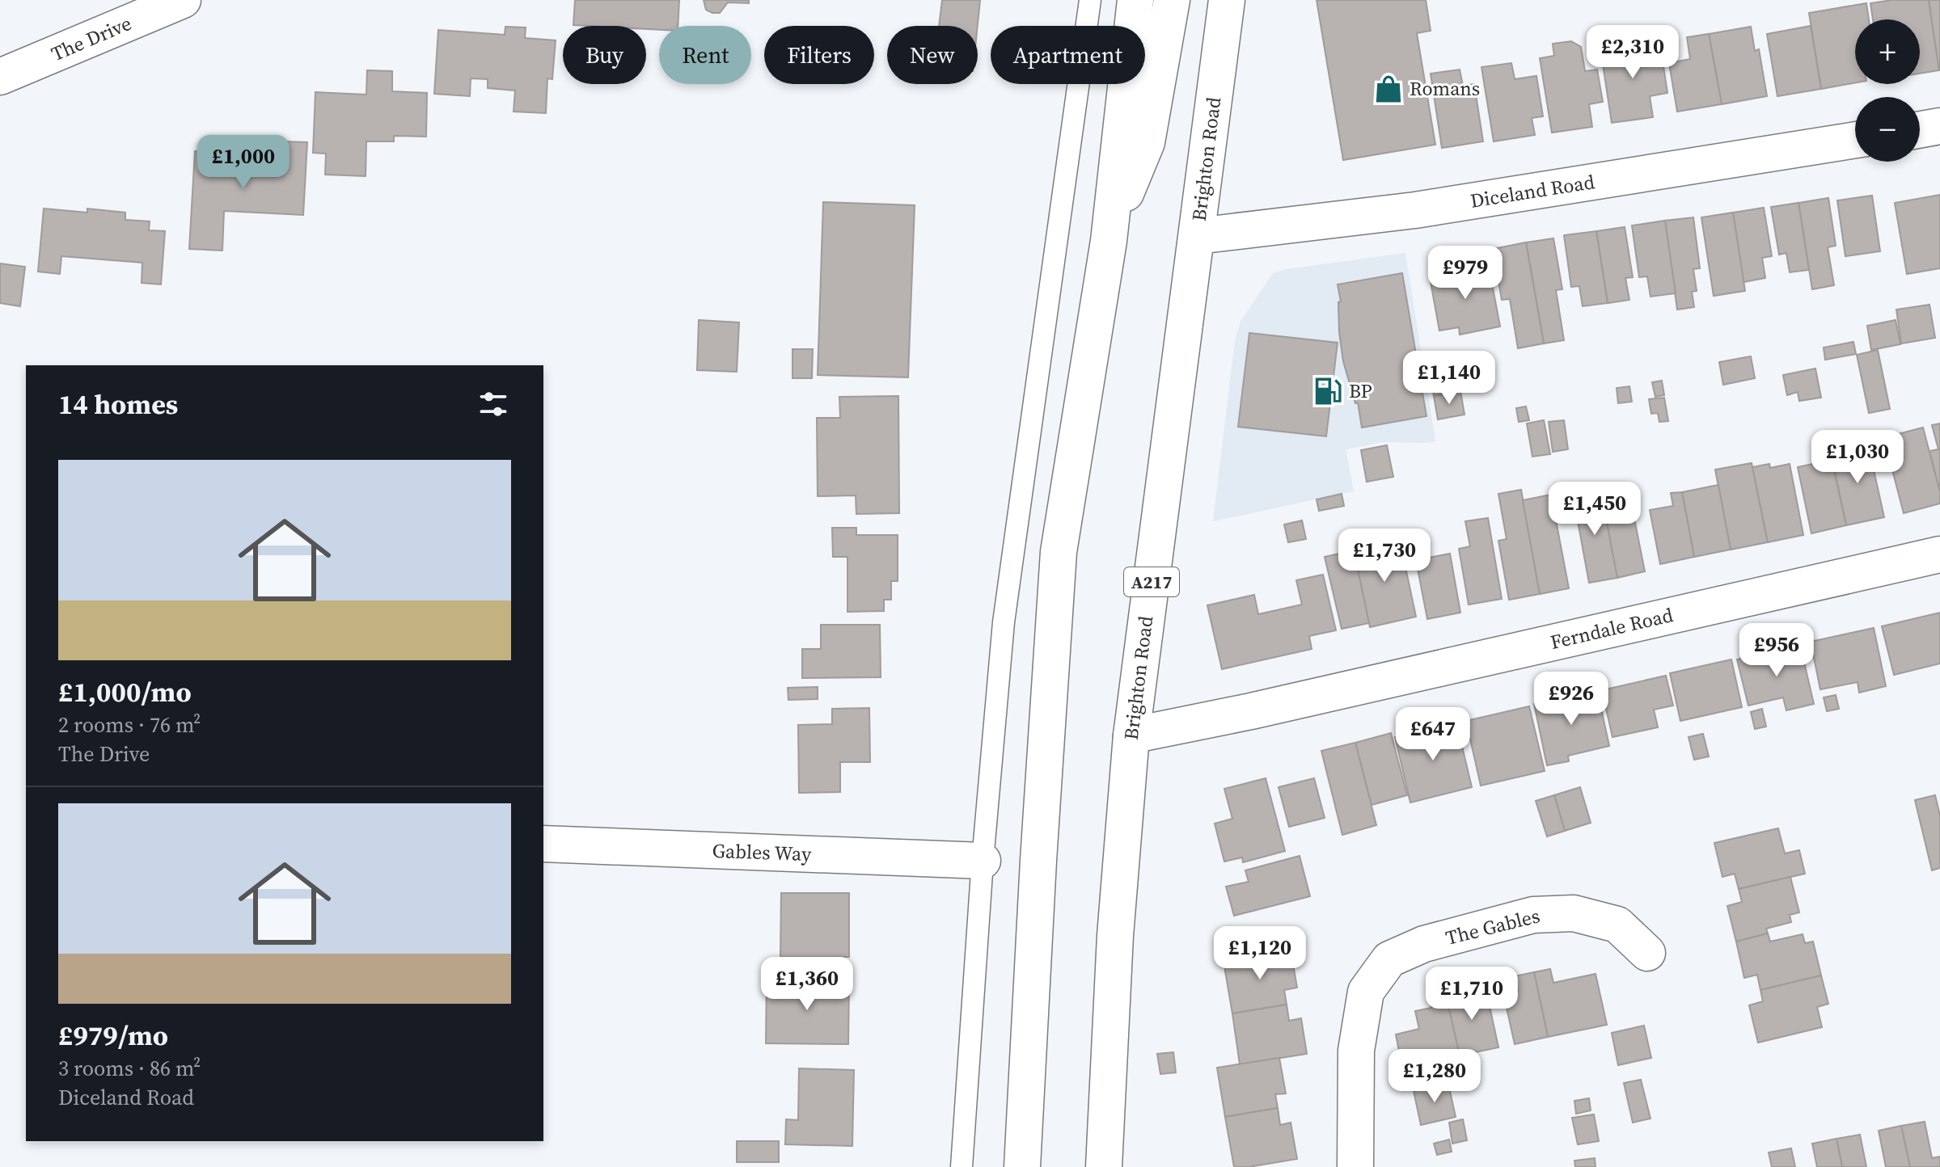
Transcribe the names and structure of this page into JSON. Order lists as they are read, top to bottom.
{
  "streets": {
    "main road": [
      "The Drive",
      "Brighton Road",
      "Diceland Road",
      "A217",
      "Ferndale Road",
      "Gables Way",
      "The Gables"
    ]
  },
  "crossings": [
    ["Brighton Road", "Diceland Road"],
    ["Brighton Road", "Ferndale Road"]
  ],
  "places": {
    "shop": ["Romans"],
    "fuel station": ["BP"]
  },
  "page": {
    "map_buttons": ["+", "−"],
    "price": [
      "£2,310",
      "£1,000",
      "£979",
      "£1,140",
      "£1,030",
      "£1,450",
      "£1,730",
      "£956",
      "£926",
      "£647",
      "£1,120",
      "£1,360",
      "£1,710",
      "£1,280"
    ],
    "chip": [
      "Buy",
      "Rent",
      "Filters",
      "New",
      "Apartment"
    ],
    "heading": "14 homes",
    "list": [
      {
        "name": "£1,000/mo",
        "note": "2 rooms · 76 m² · The Drive"
      },
      {
        "name": "£979/mo",
        "note": "3 rooms · 86 m² · Diceland Road"
      }
    ]
  }
}
